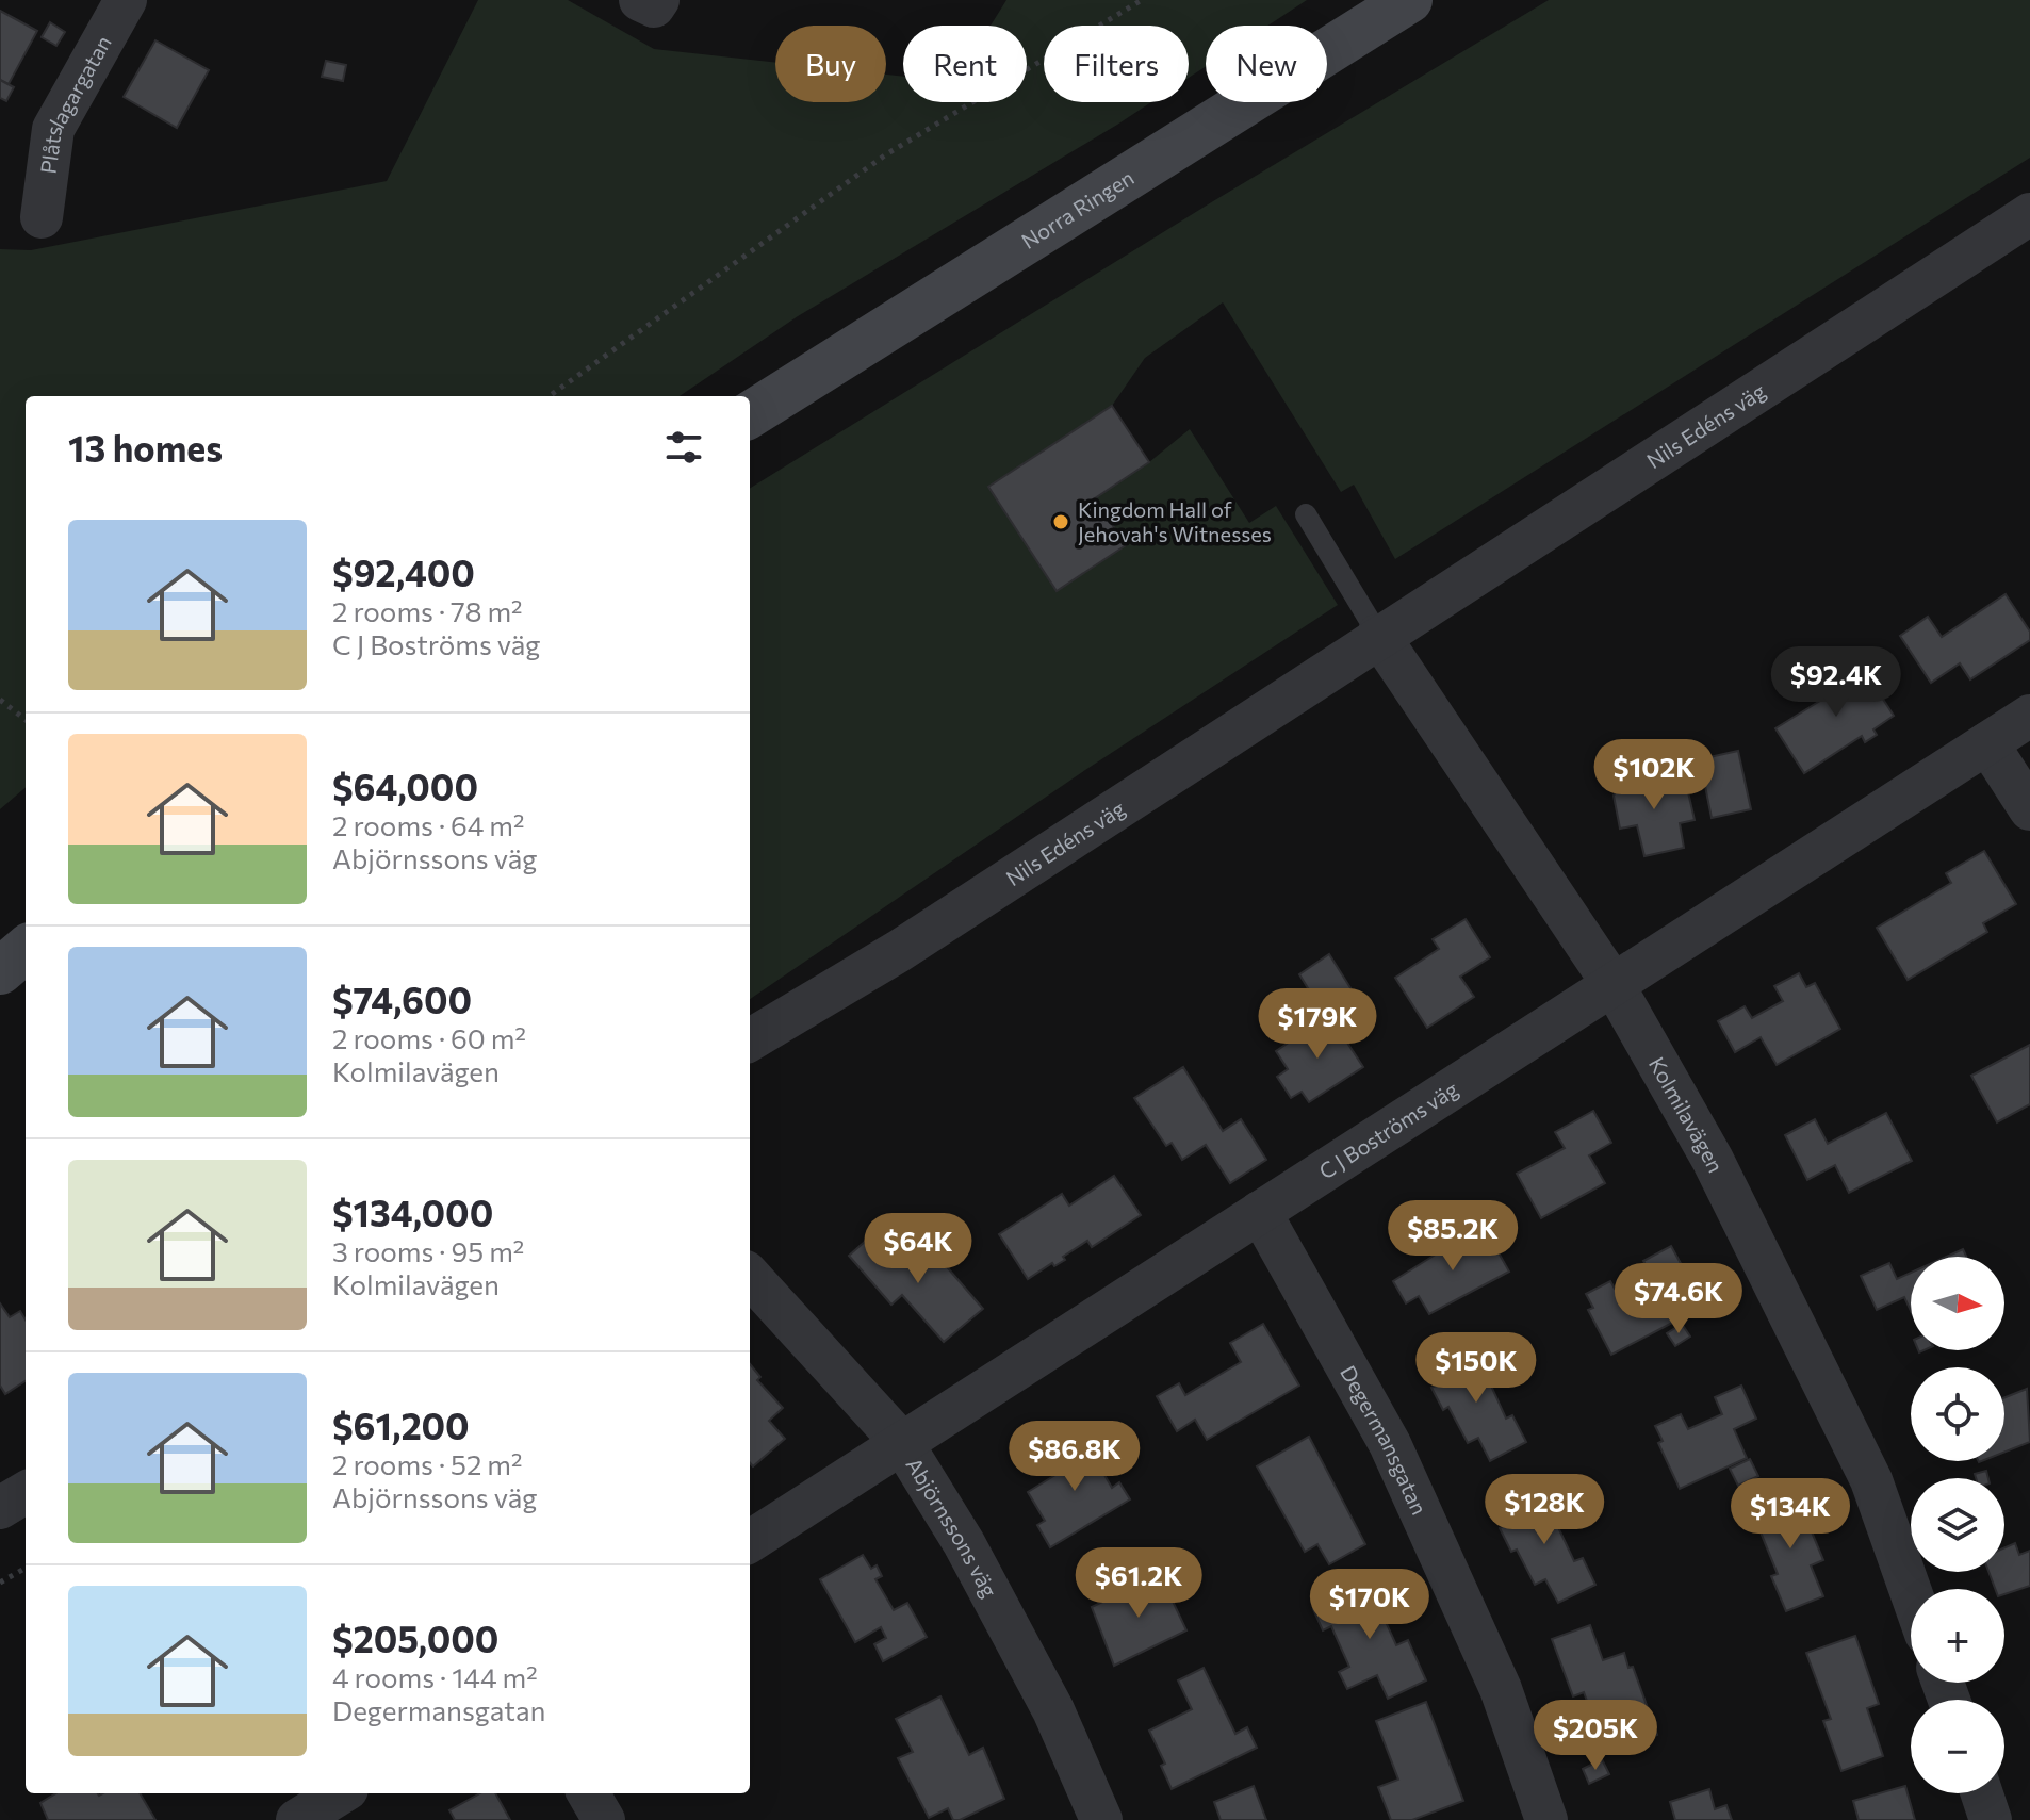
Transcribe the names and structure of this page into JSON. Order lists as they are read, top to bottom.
{
  "streets": {
    "main road": ["Norra Ringen"],
    "street": [
      "Plåtslagargatan",
      "Nils Edéns väg",
      "Kolmilavägen",
      "C J Boströms väg",
      "Degermansgatan",
      "Abjörnssons väg"
    ]
  },
  "crossings": [
    ["Nils Edéns väg", "Kolmilavägen"],
    ["Kolmilavägen", "C J Boströms väg"],
    ["C J Boströms väg", "Degermansgatan"],
    ["C J Boströms väg", "Abjörnssons väg"]
  ],
  "places": ["Kingdom Hall of Jehovah's Witnesses"],
  "north": "right",
  "page": {
    "chip": [
      "Buy",
      "Rent",
      "Filters",
      "New"
    ],
    "heading": "13 homes",
    "list": [
      {
        "name": "$92,400",
        "note": "2 rooms · 78 m² · C J Boströms väg"
      },
      {
        "name": "$64,000",
        "note": "2 rooms · 64 m² · Abjörnssons väg"
      },
      {
        "name": "$74,600",
        "note": "2 rooms · 60 m² · Kolmilavägen"
      },
      {
        "name": "$134,000",
        "note": "3 rooms · 95 m² · Kolmilavägen"
      },
      {
        "name": "$61,200",
        "note": "2 rooms · 52 m² · Abjörnssons väg"
      },
      {
        "name": "$205,000",
        "note": "4 rooms · 144 m² · Degermansgatan"
      }
    ],
    "price": [
      "$92.4K",
      "$102K",
      "$179K",
      "$85.2K",
      "$64K",
      "$74.6K",
      "$150K",
      "$86.8K",
      "$128K",
      "$134K",
      "$61.2K",
      "$170K",
      "$205K"
    ],
    "map_buttons": ["+", "−"]
  }
}
